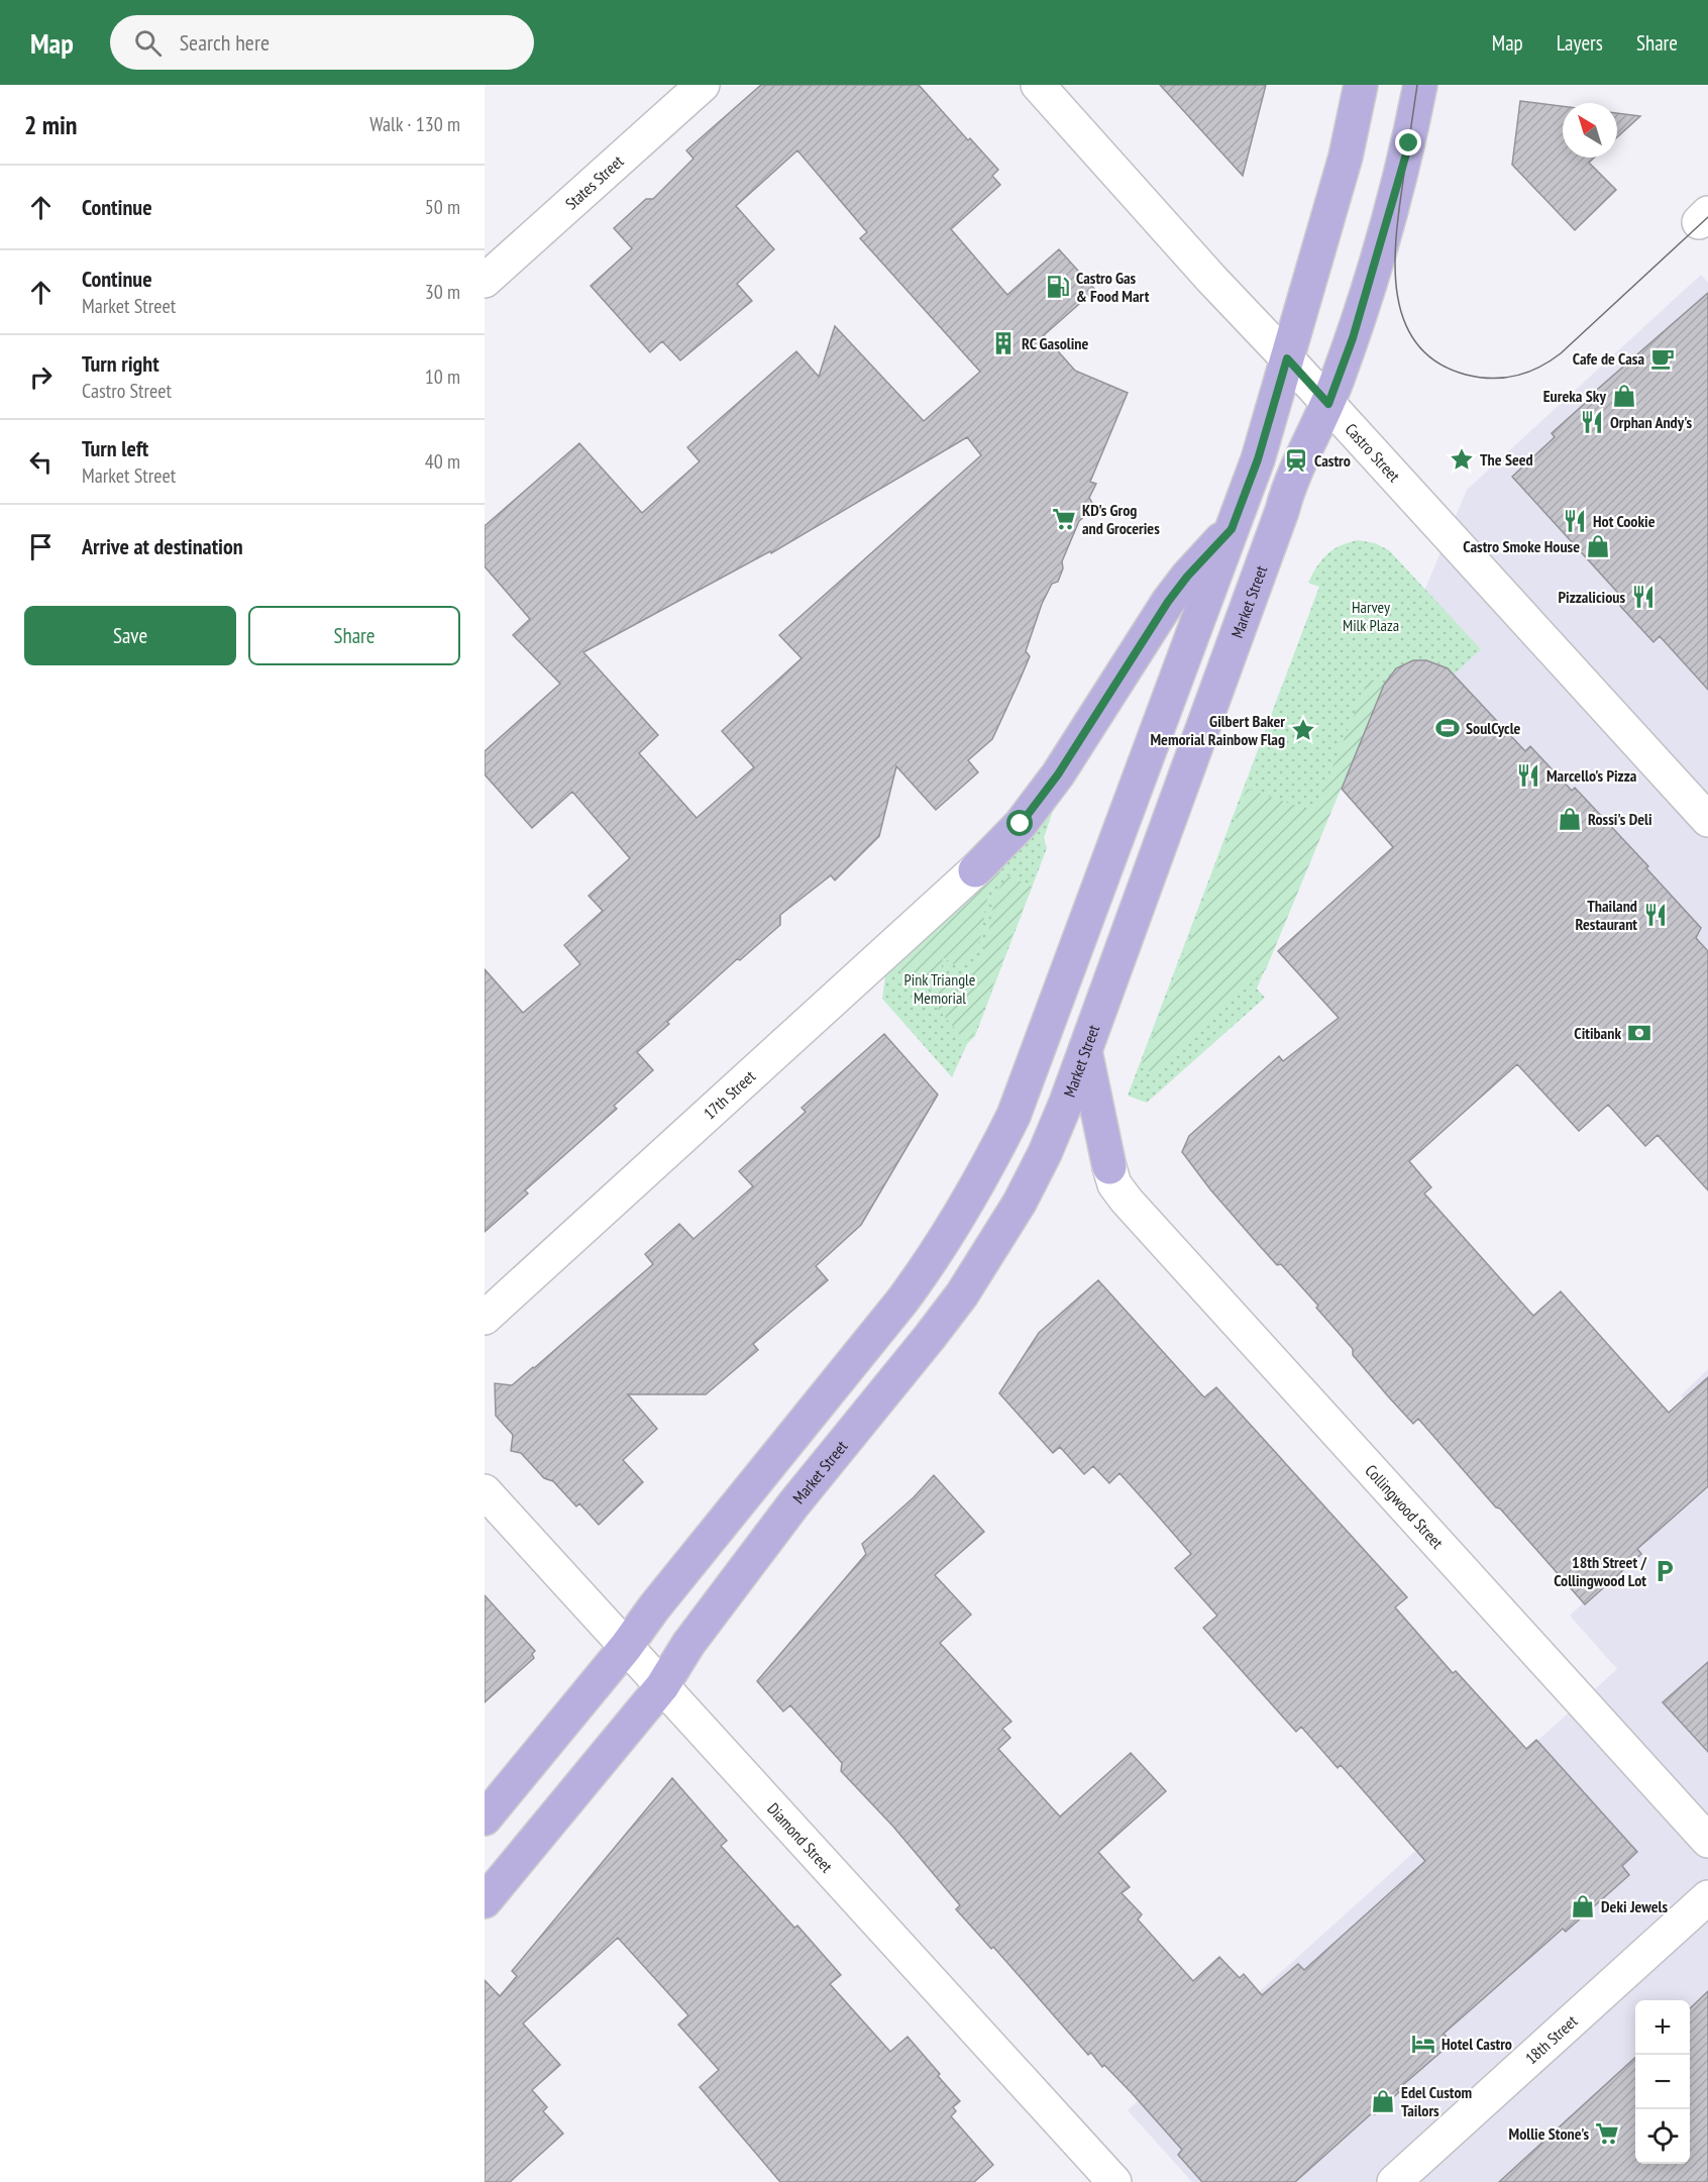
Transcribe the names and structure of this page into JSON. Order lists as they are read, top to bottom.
{
  "streets": {
    "main road": ["Market Street"],
    "street": [
      "States Street",
      "Castro Street",
      "17th Street",
      "Collingwood Street",
      "Diamond Street",
      "18th Street"
    ]
  },
  "crossings": [
    ["Castro Street", "Market Street"],
    ["Market Street", "Diamond Street"]
  ],
  "parks": ["Harvey Milk Plaza", "Pink Triangle Memorial"],
  "places": {
    "fuel station": ["Castro Gas & Food Mart"],
    "building": ["RC Gasoline"],
    "cafe": ["Cafe de Casa"],
    "shop": [
      "Eureka Sky",
      "Castro Smoke House",
      "Rossi's Deli",
      "Deki Jewels",
      "Edel Custom Tailors"
    ],
    "restaurant": [
      "Orphan Andy's",
      "Hot Cookie",
      "Pizzalicious",
      "Marcello's Pizza",
      "Thailand Restaurant"
    ],
    "place": ["The Seed", "Gilbert Baker Memorial Rainbow Flag"],
    "station": ["Castro"],
    "supermarket": ["KD's Grog and Groceries", "Mollie Stone's"],
    "sports": ["SoulCycle"],
    "bank": ["Citibank"],
    "parking": ["18th Street / Collingwood Lot"],
    "hotel": ["Hotel Castro"]
  },
  "north": "top left",
  "page": {
    "header": "Map",
    "search": "Search here",
    "nav": ["Map", "Layers", "Share"],
    "heading": ["2 min", "Walk · 130 m"],
    "list": [
      ["Continue", "50 m"],
      ["Continue", "Market Street", "30 m"],
      ["Turn right", "Castro Street", "10 m"],
      ["Turn left", "Market Street", "40 m"],
      "Arrive at destination"
    ],
    "buttons": ["Save", "Share"],
    "map_buttons": ["+", "−"]
  }
}
